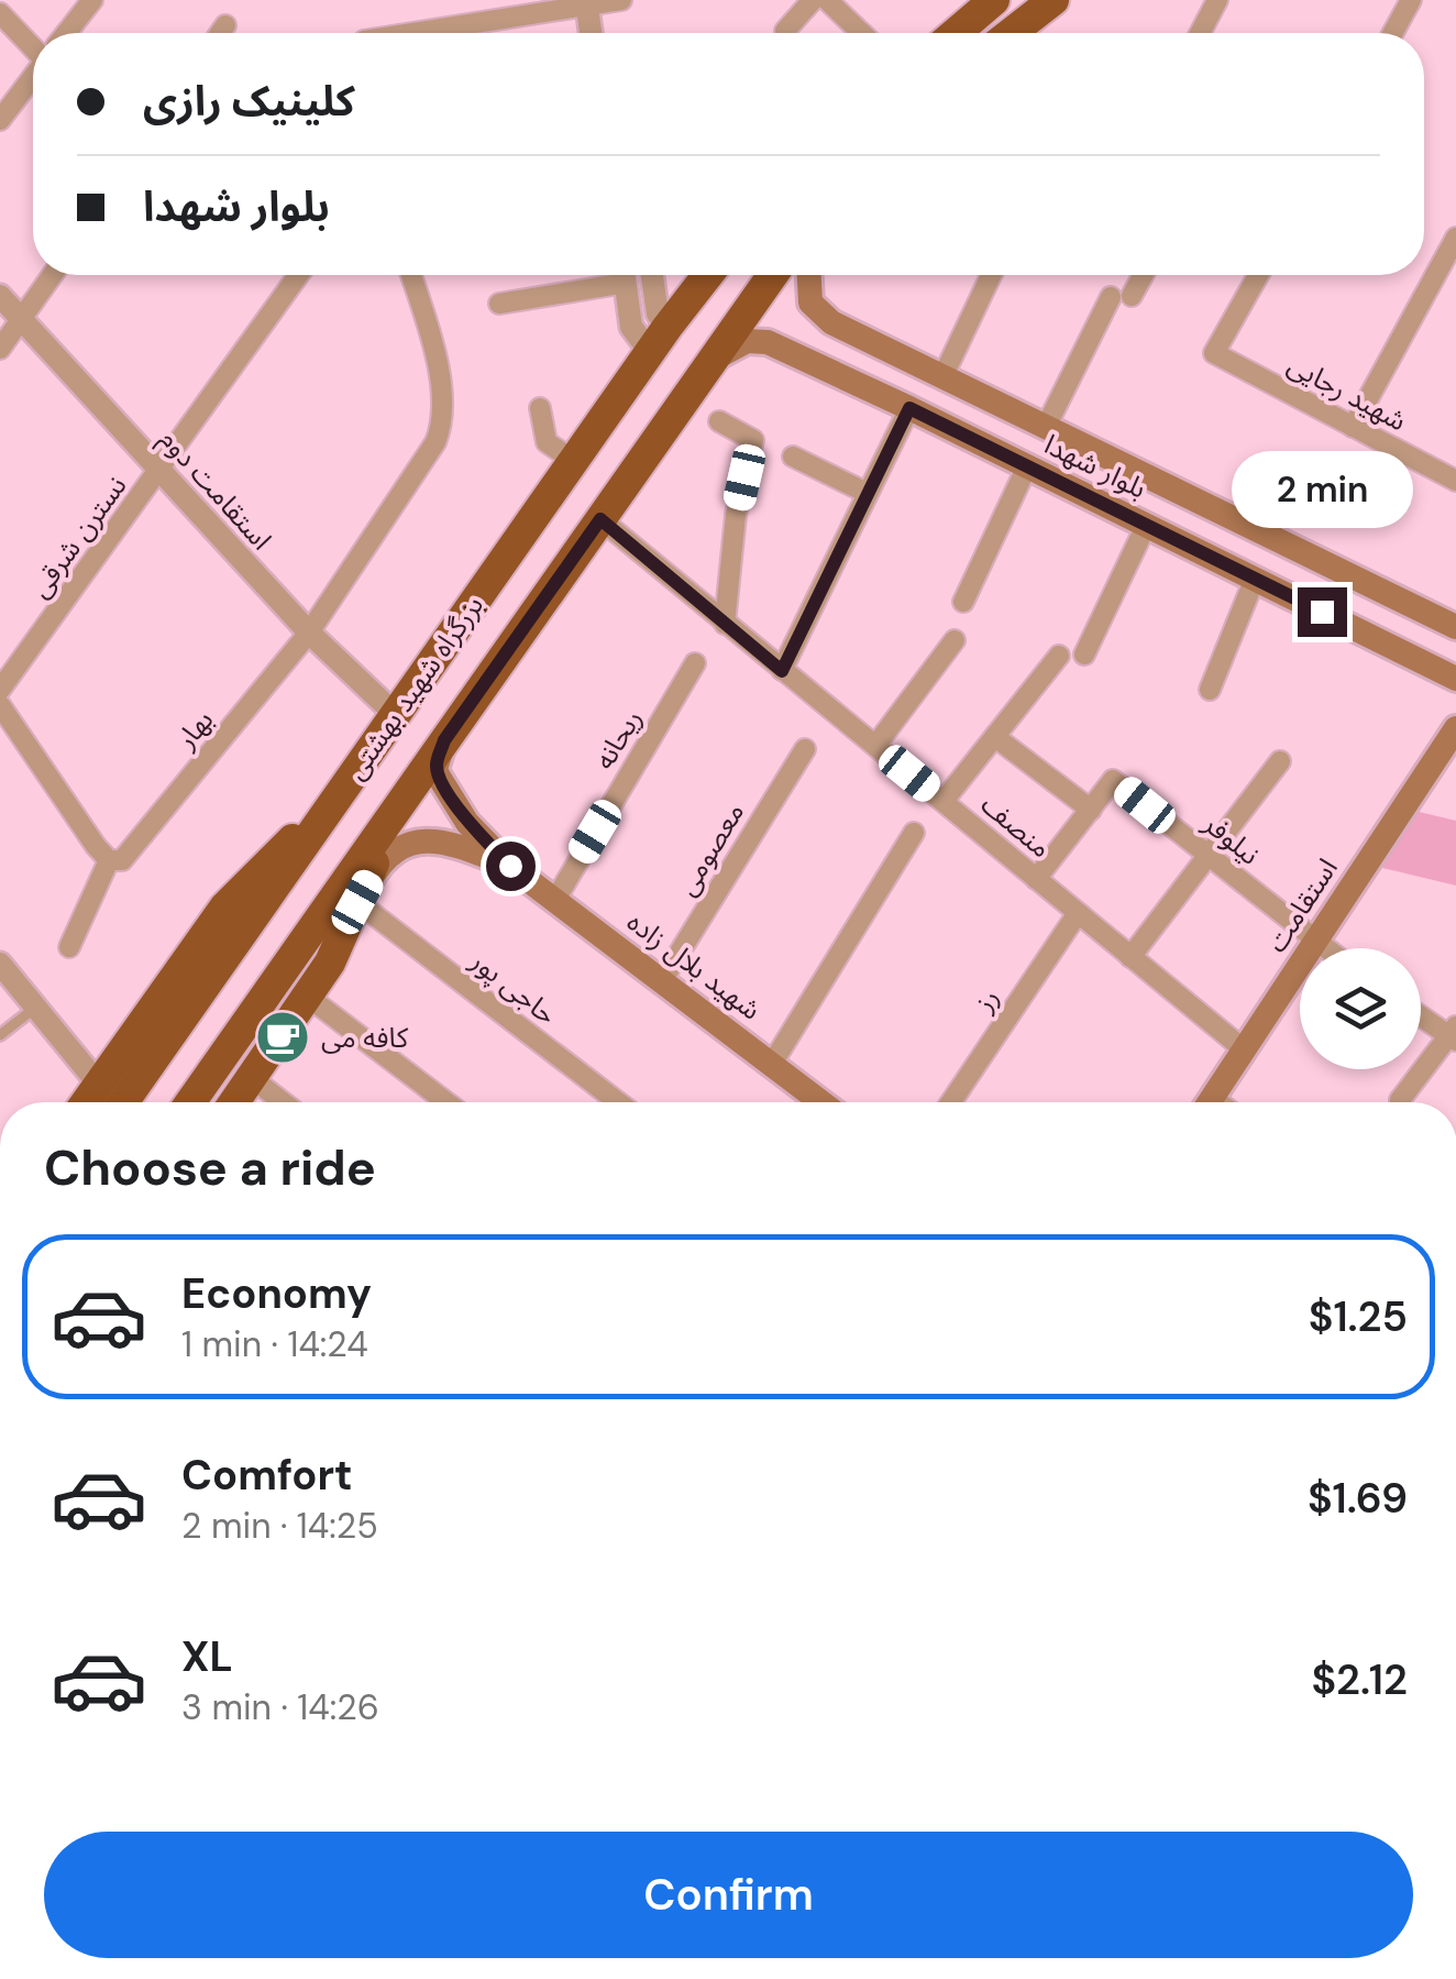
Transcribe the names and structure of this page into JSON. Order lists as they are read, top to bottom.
{
  "streets": {
    "highway": ["بزرگراه شهید بهشتی"],
    "main road": ["بلوار شهدا", "استقامت", "شهید بلال زاده"],
    "street": [
      "شهید رجایی",
      "استقامت دوم",
      "نسترن شرقی",
      "بهار",
      "ریحانه",
      "منصف",
      "نیلوفر",
      "معصومی",
      "حاجی پور",
      "رز"
    ]
  },
  "crossings": [
    ["بلوار شهدا", "بزرگراه شهید بهشتی"],
    ["استقامت دوم", "نسترن شرقی"],
    ["استقامت دوم", "بزرگراه شهید بهشتی"],
    ["استقامت دوم", "بهار"],
    ["بزرگراه شهید بهشتی", "منصف"],
    ["بزرگراه شهید بهشتی", "شهید بلال زاده"],
    ["ریحانه", "شهید بلال زاده"],
    ["منصف", "استقامت"],
    ["منصف", "رز"],
    ["نیلوفر", "استقامت"],
    ["معصومی", "شهید بلال زاده"],
    ["شهید بلال زاده", "حاجی پور"]
  ],
  "places": {
    "cafe": ["کافه می"]
  },
  "page": {
    "banner": ["کلینیک رازی", "بلوار شهدا"],
    "bubble": "2 min",
    "heading": "Choose a ride",
    "list": [
      {
        "name": "Economy",
        "note": "1 min · 14:24",
        "value": "$1.25"
      },
      {
        "name": "Comfort",
        "note": "2 min · 14:25",
        "value": "$1.69"
      },
      {
        "name": "XL",
        "note": "3 min · 14:26",
        "value": "$2.12"
      }
    ],
    "buttons": "Confirm"
  }
}
